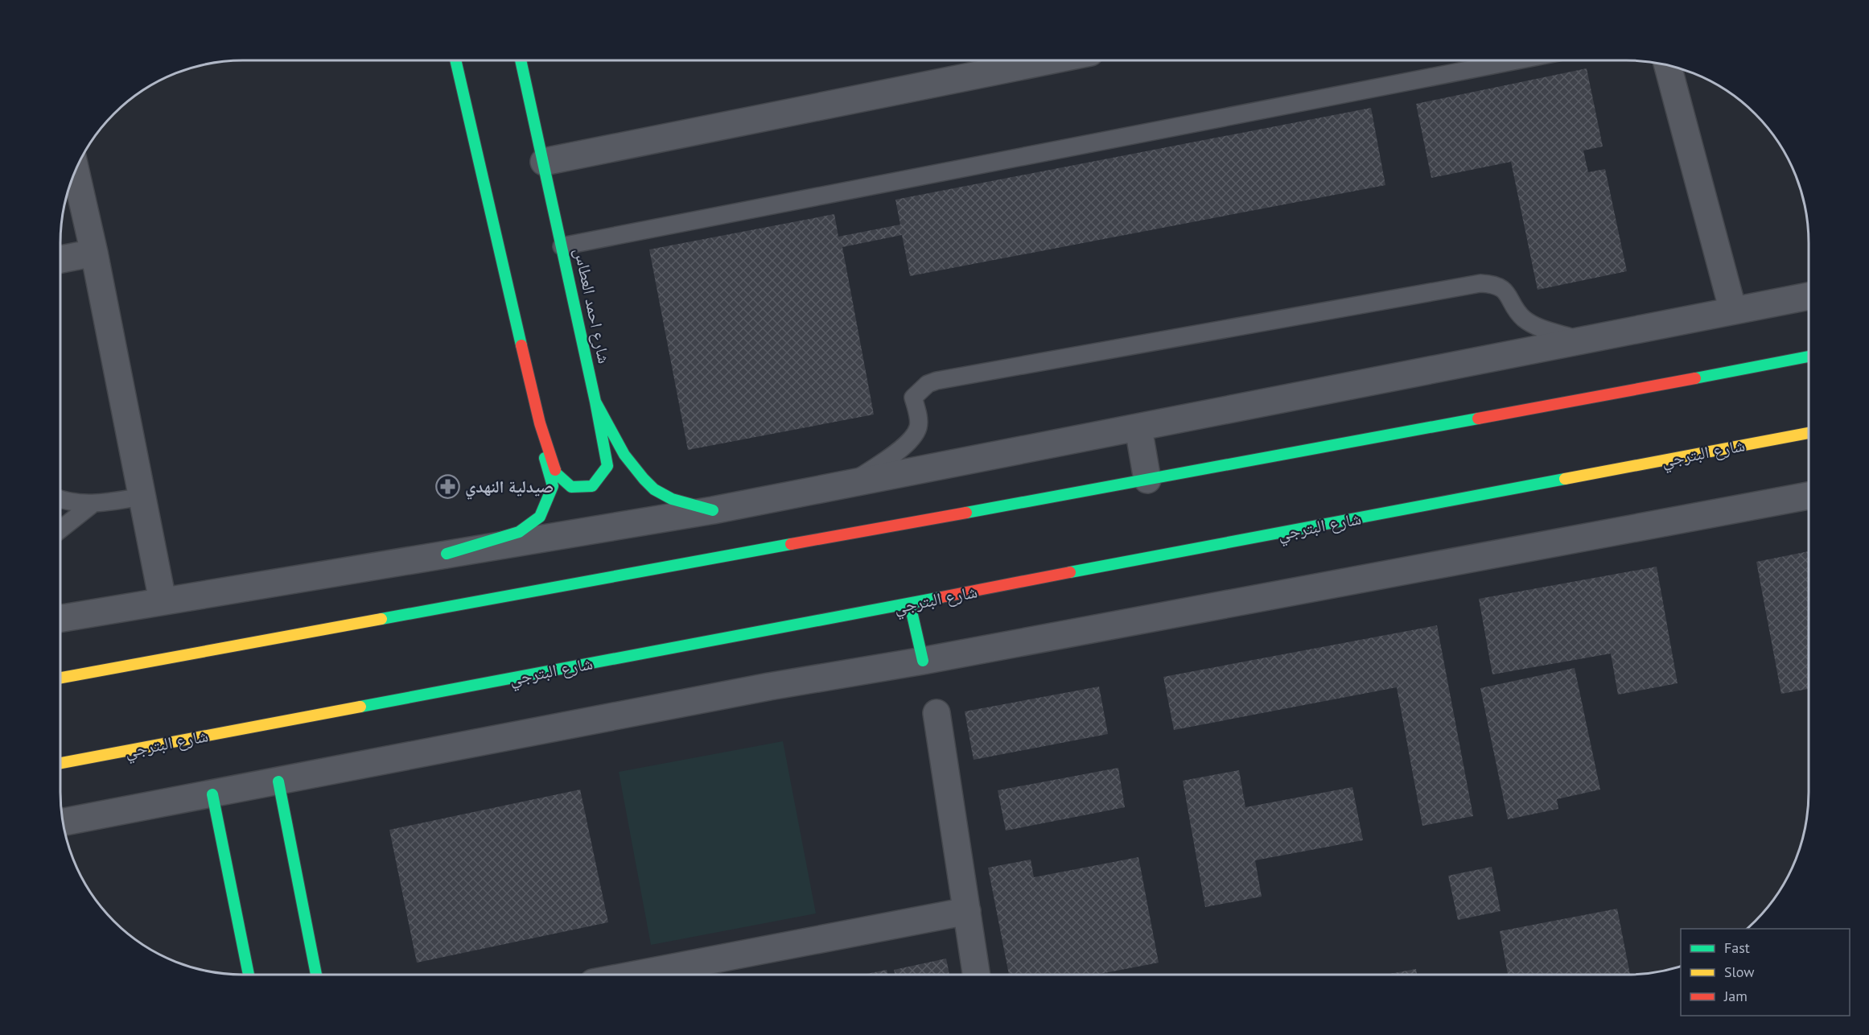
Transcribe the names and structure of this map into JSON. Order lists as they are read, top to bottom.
{
  "streets": {
    "main road": ["شارع احمد العطاس", "شارع البترجي"]
  },
  "places": {
    "pharmacy": ["صيدلية النهدي"]
  },
  "legend": ["Fast", "Slow", "Jam"]
}
